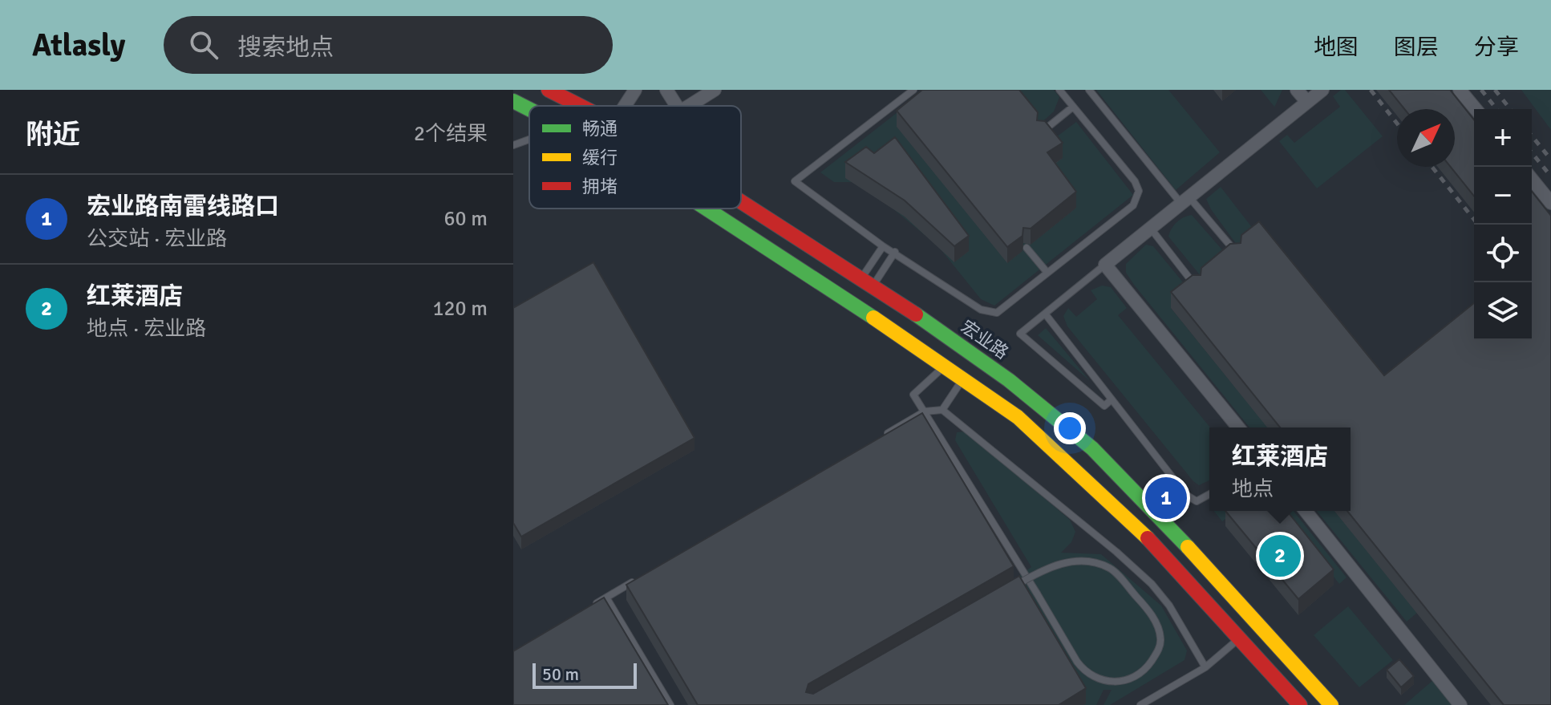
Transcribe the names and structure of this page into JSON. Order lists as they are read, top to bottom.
{
  "streets": {
    "street": ["宏业路"]
  },
  "legend": ["畅通", "缓行", "拥堵"],
  "scale_bar": "50 m",
  "north": "top right",
  "page": {
    "header": "Atlasly",
    "search": "搜索地点",
    "nav": ["地图", "图层", "分享"],
    "heading": ["附近", "2个结果"],
    "map_buttons": ["+", "−"],
    "list": [
      {
        "mark": "1",
        "name": "宏业路南雷线路口",
        "note": "公交站 · 宏业路",
        "value": "60 m"
      },
      {
        "mark": "2",
        "name": "红莱酒店",
        "note": "地点 · 宏业路",
        "value": "120 m"
      }
    ],
    "popup": ["红莱酒店", "地点"],
    "pins": ["1", "2"],
    "scale": "50 m"
  }
}
